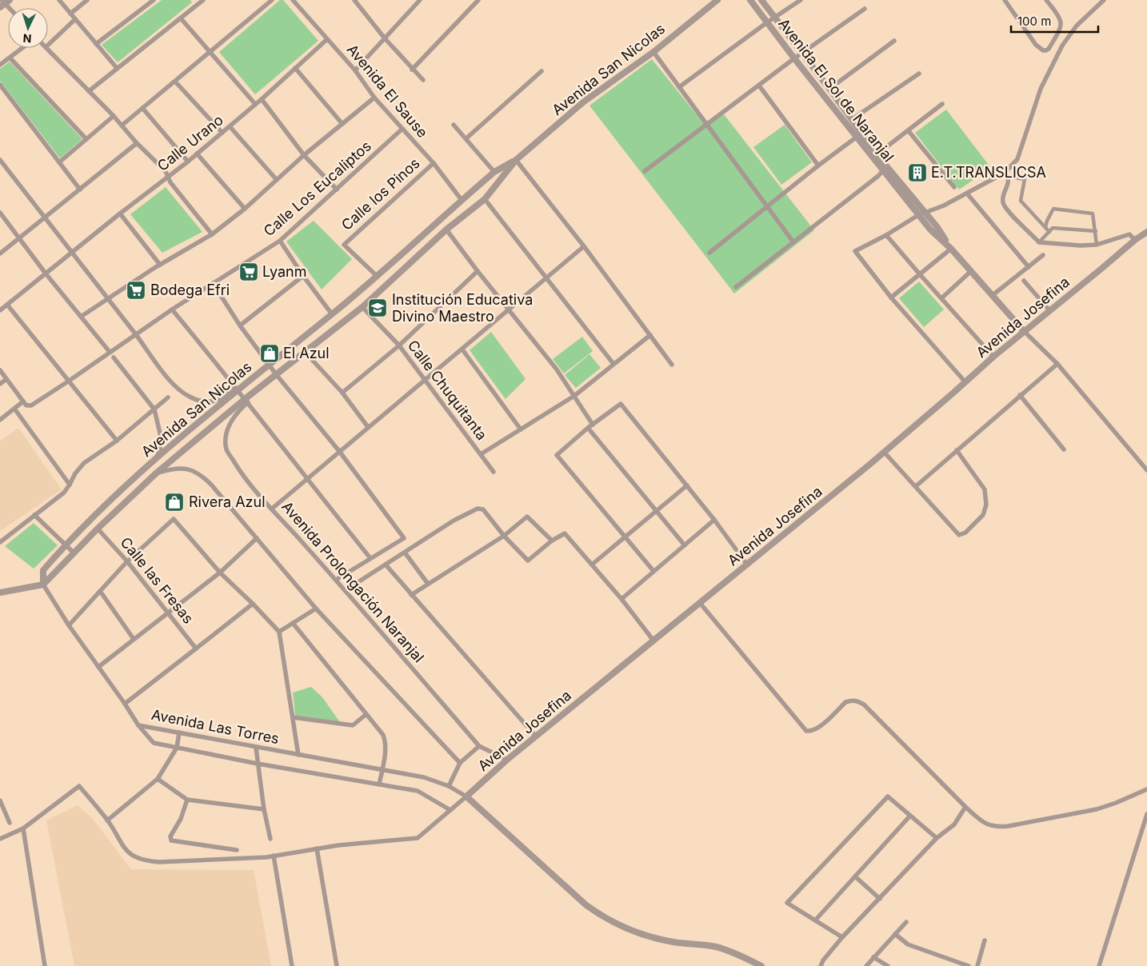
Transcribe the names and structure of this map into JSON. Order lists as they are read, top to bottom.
{
  "streets": {
    "street": [
      "Avenida San Nicolas",
      "Avenida El Sol de Naranjal",
      "Avenida El Sause",
      "Calle Urano",
      "Calle Los Eucaliptos",
      "Calle los Pinos",
      "Avenida Josefina",
      "Calle Chuquitanta",
      "Calle las Fresas",
      "Avenida Prolongación Naranjal",
      "Avenida Las Torres"
    ]
  },
  "crossings": [
    ["Avenida San Nicolas", "Avenida El Sause"],
    ["Avenida San Nicolas", "Calle los Pinos"],
    ["Avenida San Nicolas", "Calle Chuquitanta"],
    ["Avenida San Nicolas", "Calle las Fresas"],
    ["Avenida San Nicolas", "Avenida Prolongación Naranjal"],
    ["Avenida El Sol de Naranjal", "Avenida Josefina"],
    ["Avenida El Sause", "Calle Urano"],
    ["Avenida El Sause", "Calle Los Eucaliptos"],
    ["Avenida El Sause", "Calle los Pinos"],
    ["Avenida Josefina", "Avenida Prolongación Naranjal"],
    ["Avenida Josefina", "Avenida Las Torres"]
  ],
  "places": {
    "building": ["E.T.TRANSLICSA"],
    "supermarket": ["Lyanm", "Bodega Efri"],
    "school or university": ["Institución Educativa Divino Maestro"],
    "shop": ["El Azul", "Rivera Azul"]
  },
  "scale_bar": "100 m",
  "north": "bottom"
}
